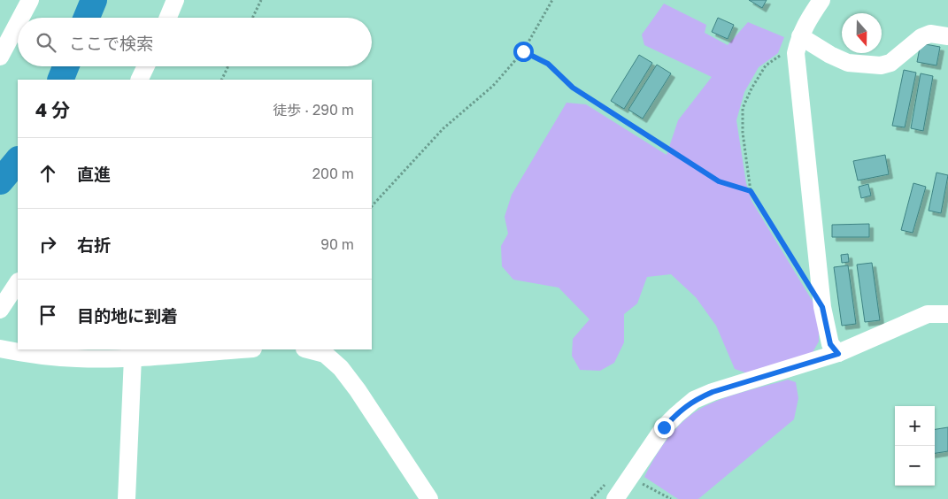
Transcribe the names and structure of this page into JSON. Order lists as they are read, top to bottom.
{
  "north": "bottom",
  "page": {
    "search": "ここで検索",
    "heading": ["4 分", "徒歩 · 290 m"],
    "list": [
      ["直進", "200 m"],
      ["右折", "90 m"],
      "目的地に到着"
    ],
    "map_buttons": ["+", "−"]
  }
}
